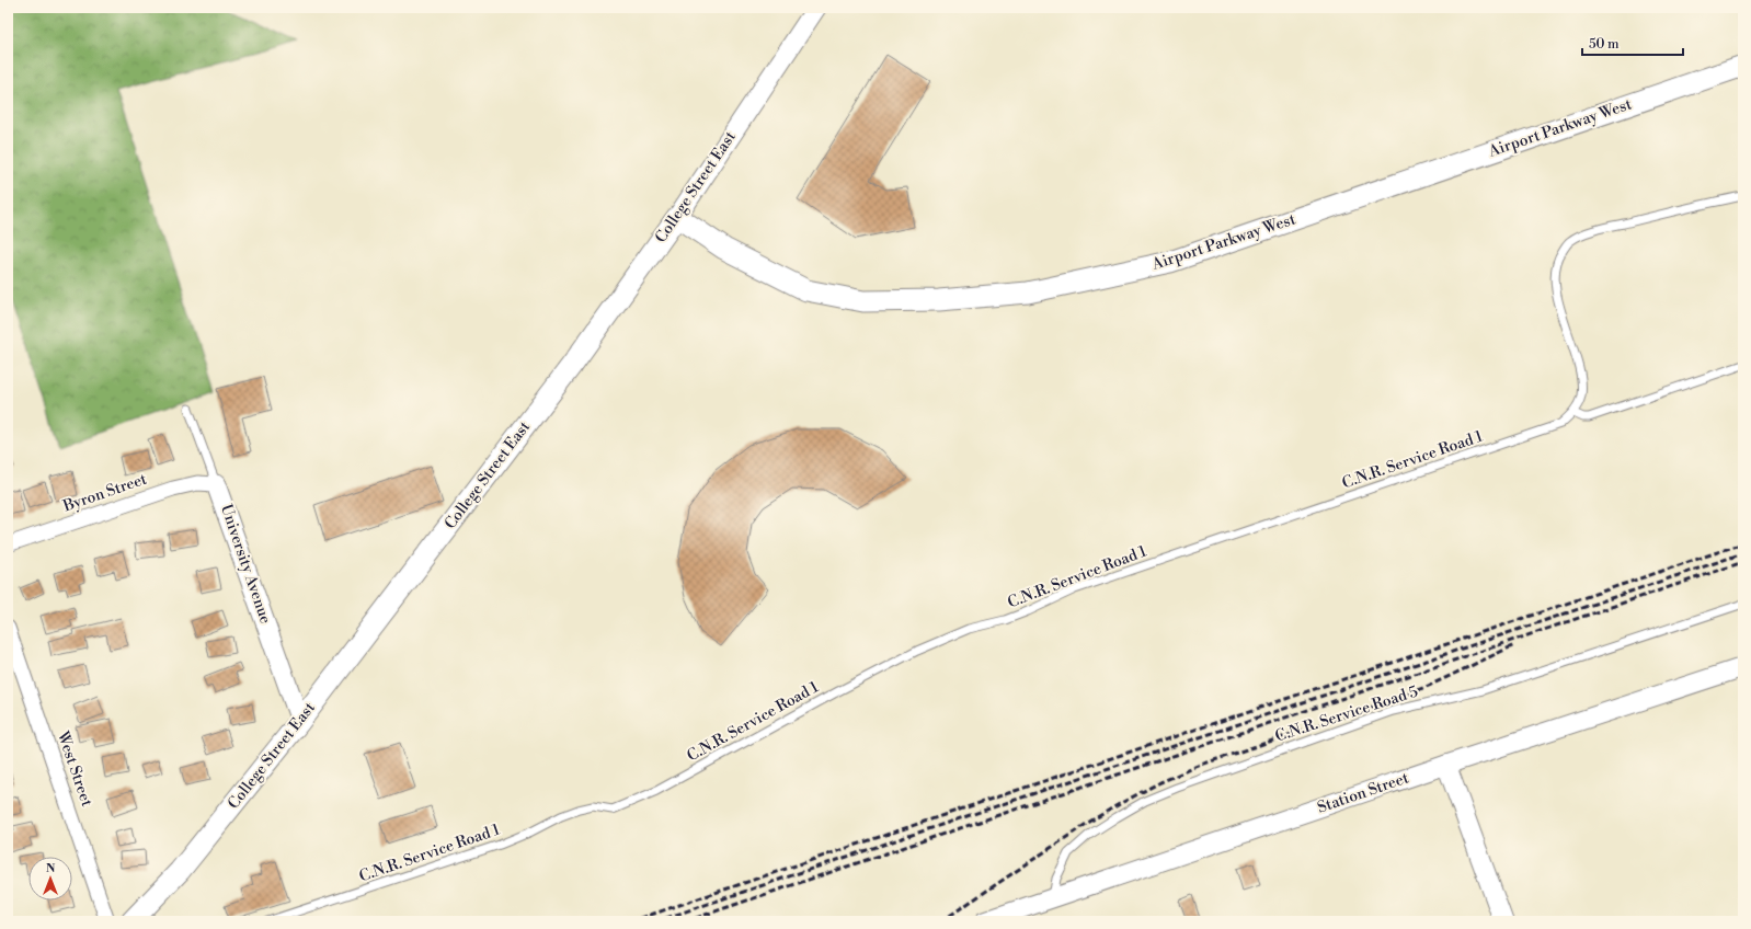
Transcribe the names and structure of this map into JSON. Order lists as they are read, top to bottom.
{
  "streets": {
    "main road": ["Airport Parkway West", "College Street East"],
    "street": [
      "Byron Street",
      "University Avenue",
      "West Street",
      "Station Street"
    ],
    "lane": ["C.N.R. Service Road 1", "C.N.R. Service Road 5"]
  },
  "crossings": [
    ["Airport Parkway West", "College Street East"],
    ["College Street East", "University Avenue"],
    ["Byron Street", "University Avenue"],
    ["C.N.R. Service Road 5", "Station Street"]
  ],
  "scale_bar": "50 m",
  "north": "top"
}
